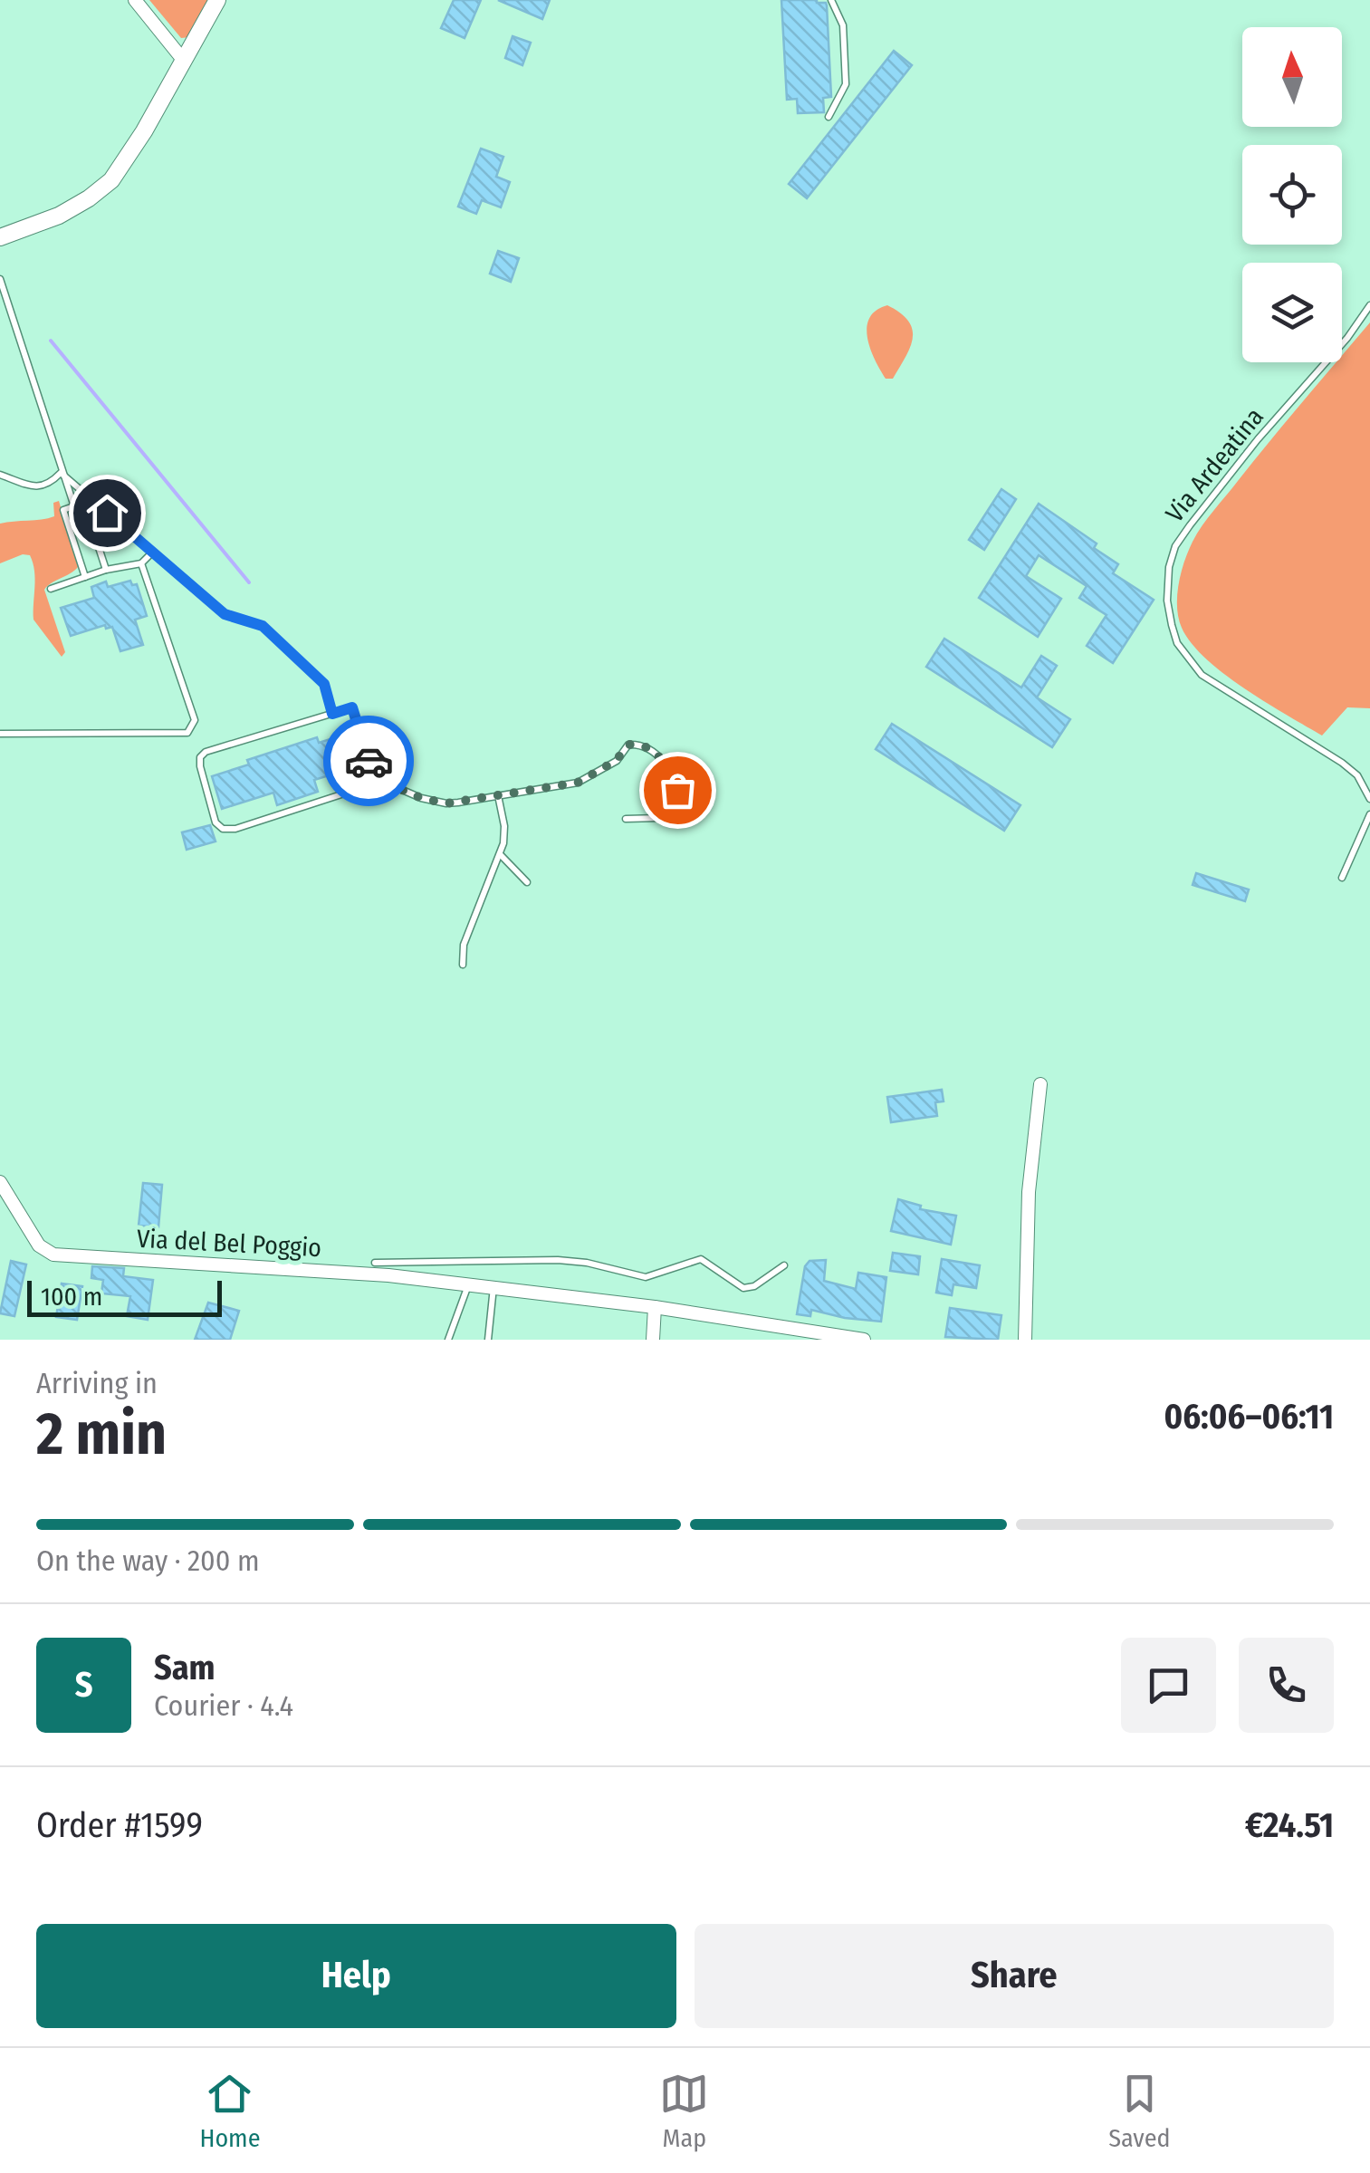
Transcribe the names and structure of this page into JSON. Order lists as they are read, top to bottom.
{
  "streets": {
    "street": ["Via del Bel Poggio"],
    "lane": ["Via Ardeatina"]
  },
  "scale_bar": "100 m",
  "north": "top",
  "page": {
    "scale": "100 m",
    "heading": ["2 min", "Arriving in", "06:06–06:11"],
    "panel": [
      "Sam",
      "Courier · 4.4",
      "Order #1599",
      "€24.51"
    ],
    "bar": "On the way · 200 m",
    "round": "S",
    "buttons": ["Help", "Share"],
    "tabs": ["Home", "Map", "Saved"]
  }
}
